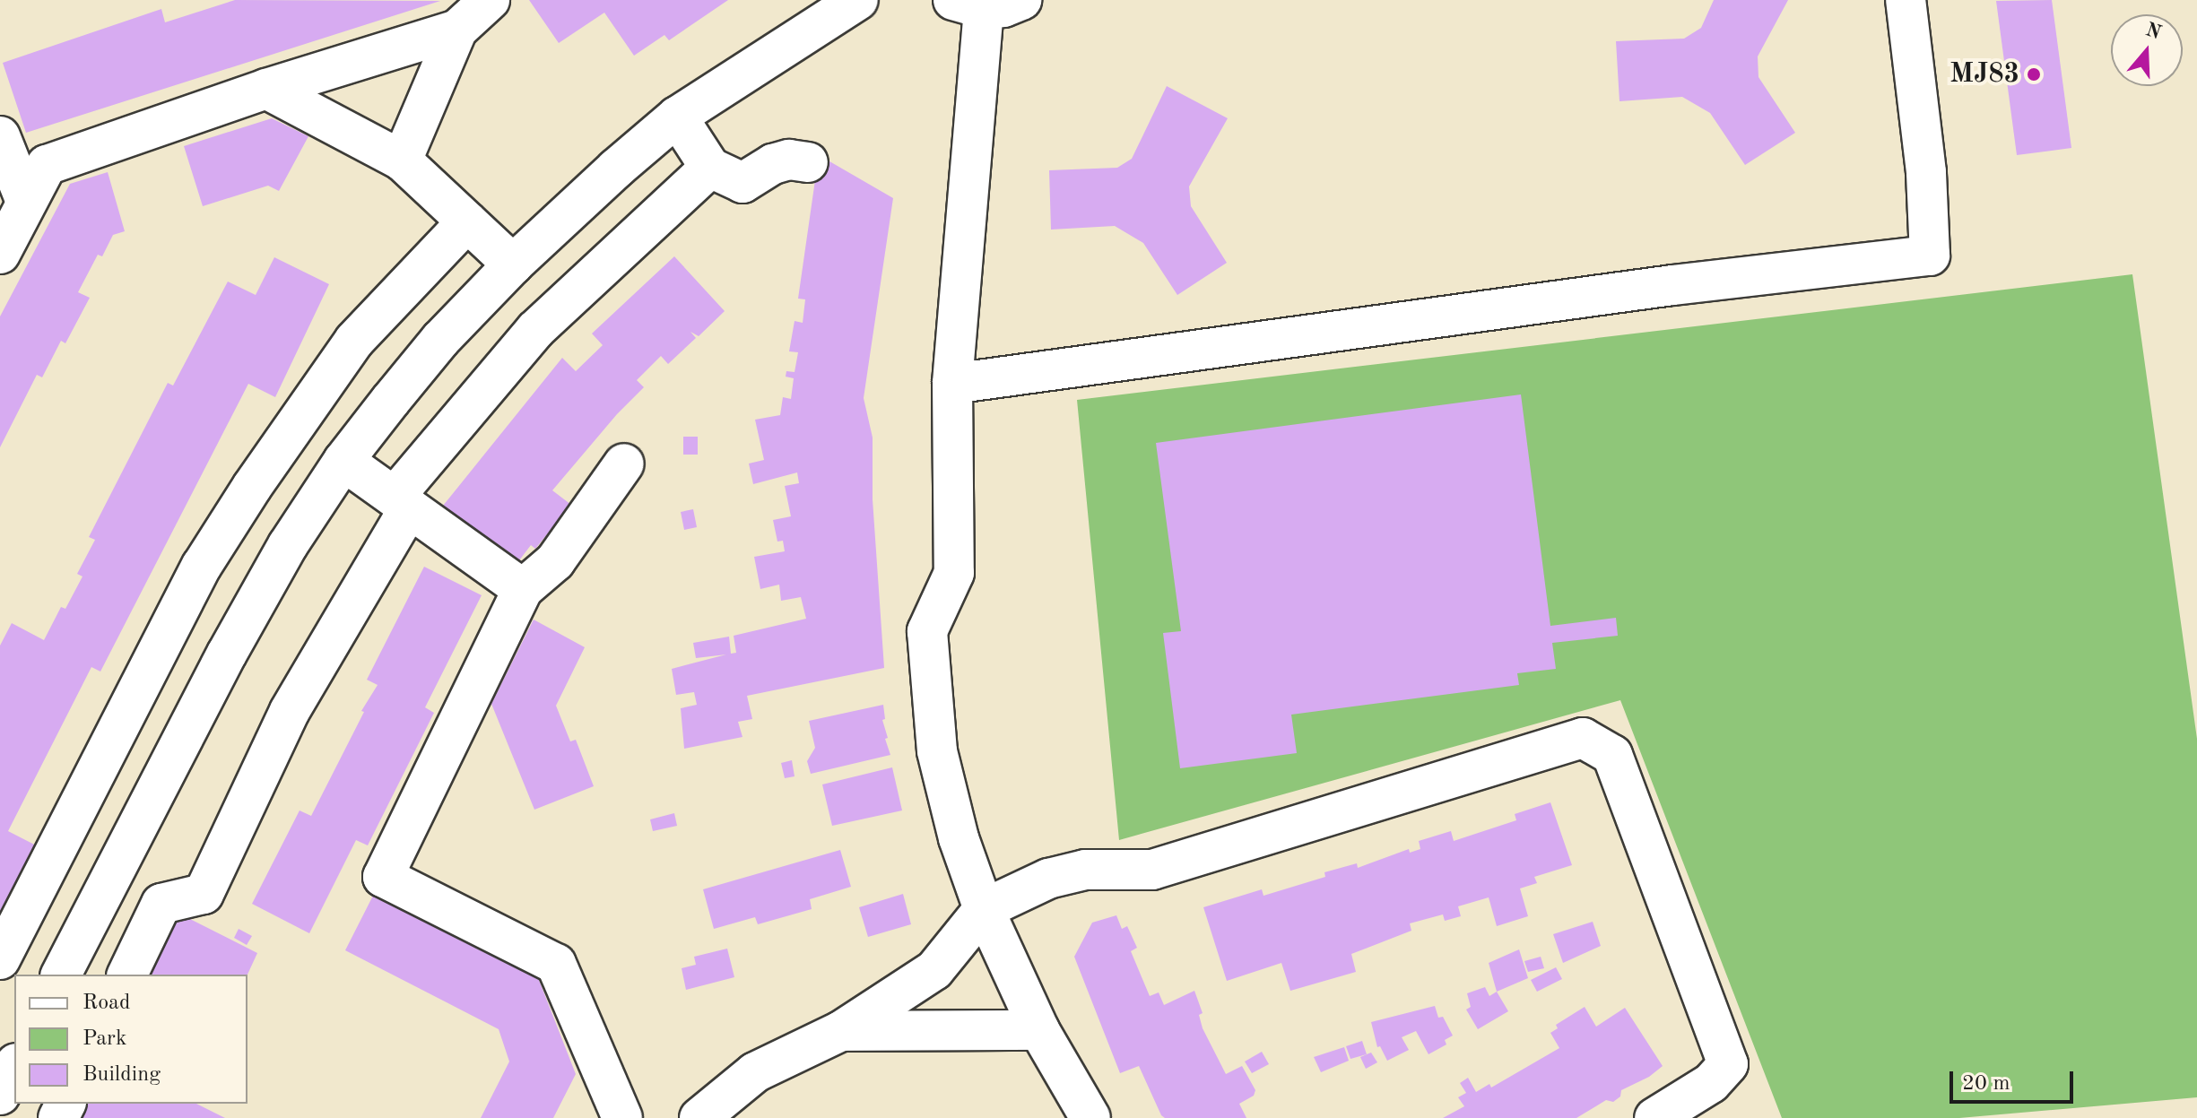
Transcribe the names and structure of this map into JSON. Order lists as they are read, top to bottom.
{
  "places": ["MJ83"],
  "legend": ["Road", "Park", "Building"],
  "scale_bar": "20 m",
  "north": "top"
}
